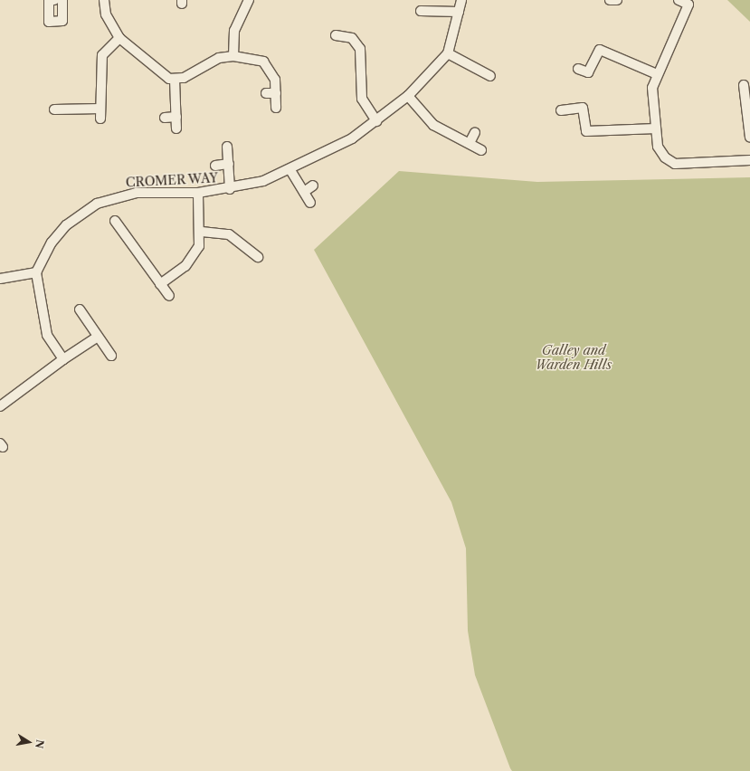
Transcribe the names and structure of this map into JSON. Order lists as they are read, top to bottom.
{
  "streets": {
    "street": ["CROMER WAY"]
  },
  "parks": ["Galley and Warden Hills"],
  "north": "right"
}
